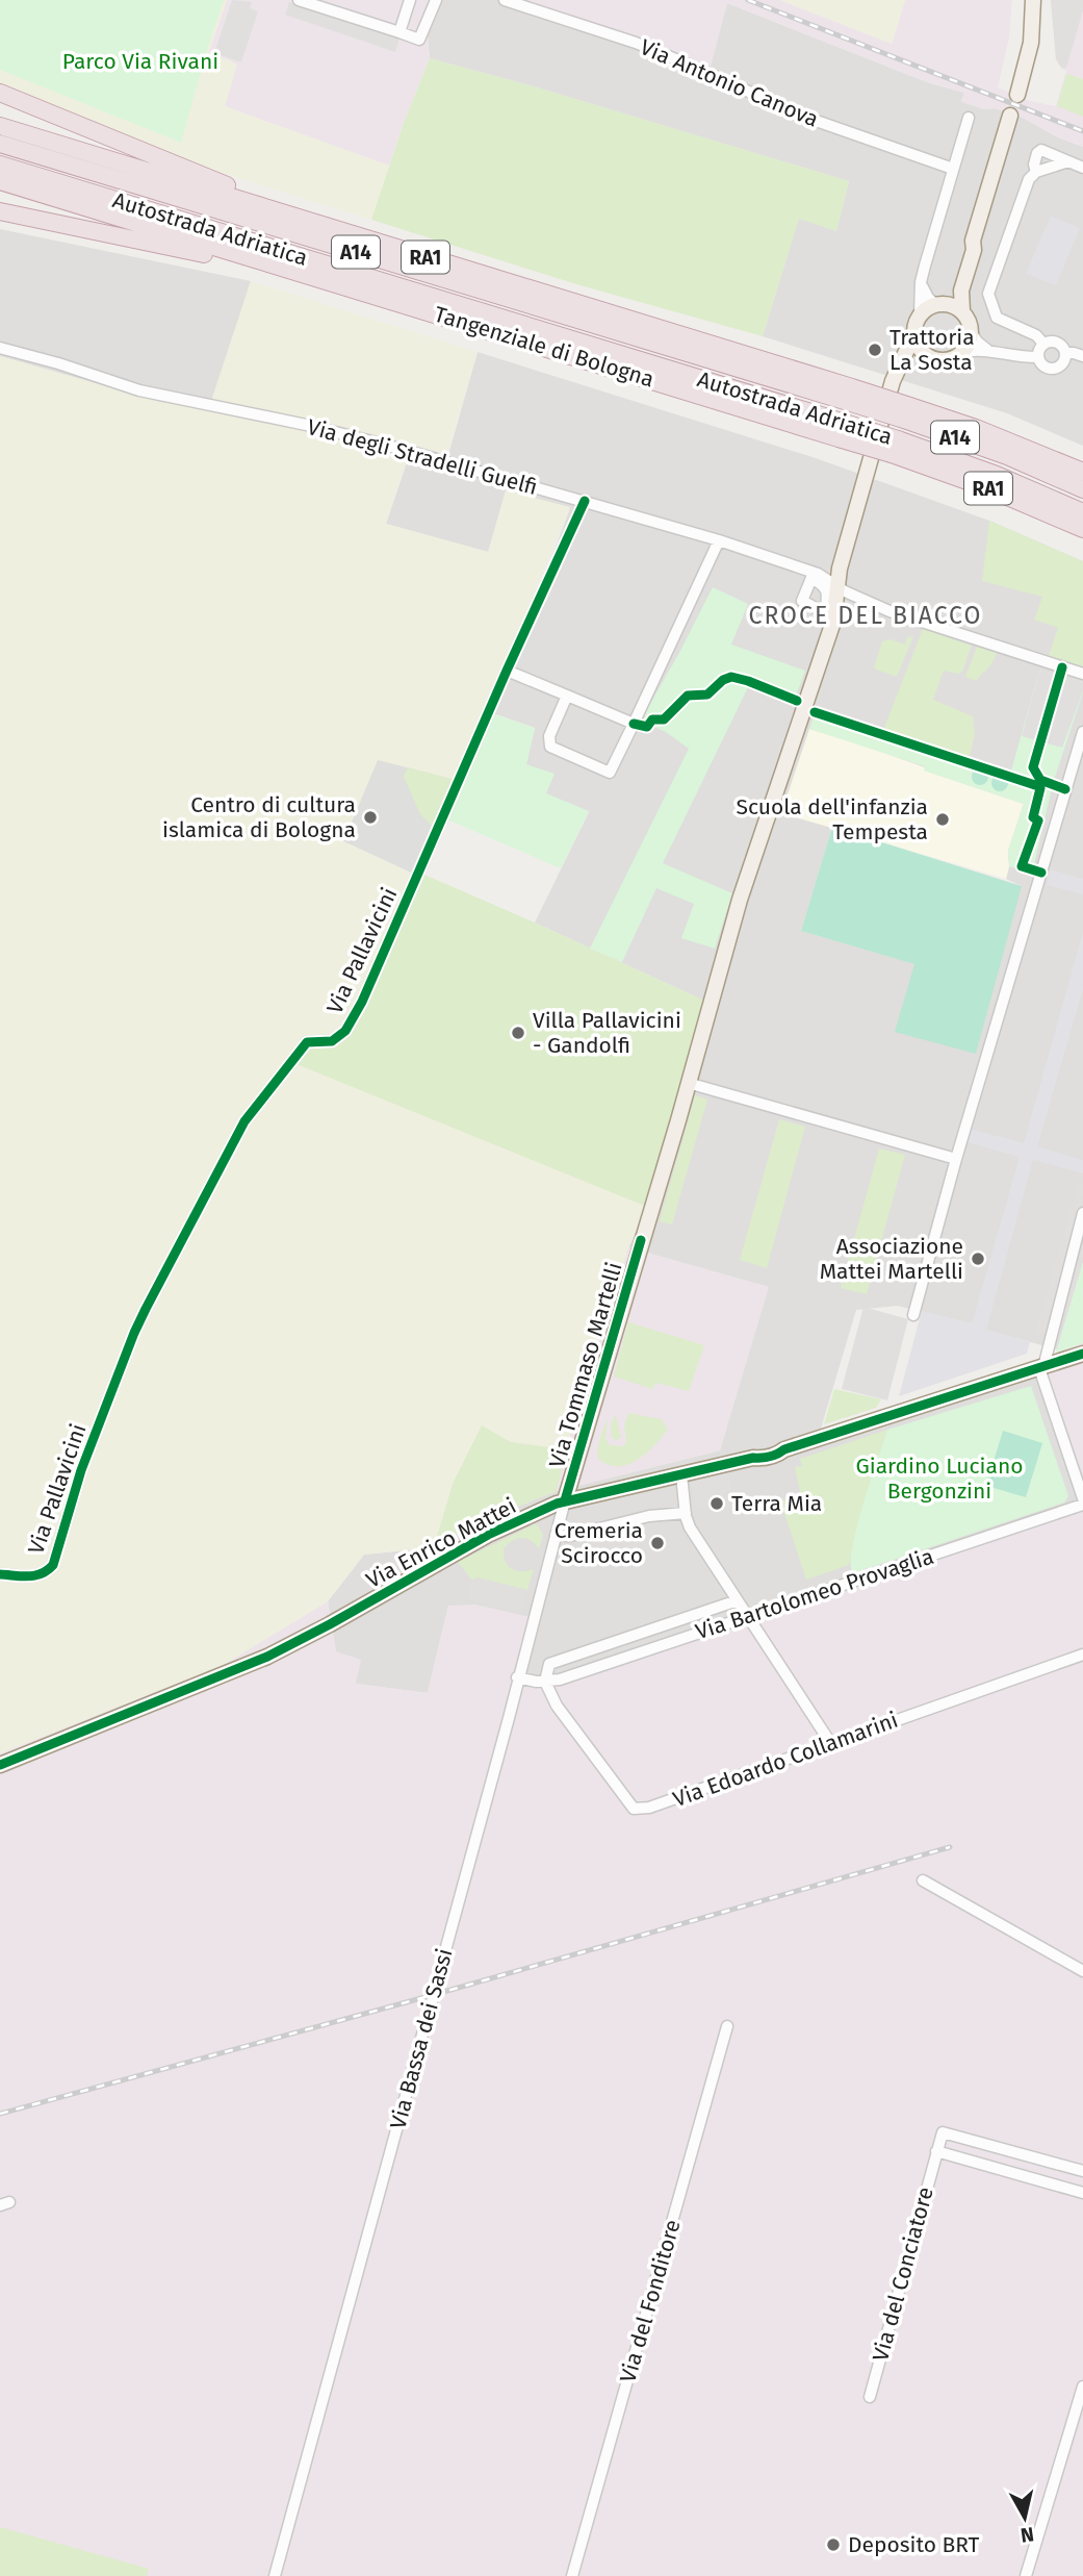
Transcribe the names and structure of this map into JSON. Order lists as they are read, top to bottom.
{
  "streets": {
    "highway": [
      "Autostrada Adriatica",
      "A14",
      "RA1",
      "Tangenziale di Bologna"
    ],
    "main road": ["Via Tommaso Martelli", "Via Enrico Mattei"],
    "street": [
      "Via Antonio Canova",
      "Via degli Stradelli Guelfi",
      "Via Pallavicini",
      "Via Bartolomeo Provaglia",
      "Via Edoardo Collamarini",
      "Via Bassa dei Sassi",
      "Via del Conciatore",
      "Via del Fonditore"
    ]
  },
  "crossings": [
    ["Autostrada Adriatica", "RA1"],
    ["Autostrada Adriatica", "Tangenziale di Bologna"],
    ["Via degli Stradelli Guelfi", "Via Pallavicini"],
    ["Via degli Stradelli Guelfi", "Via Tommaso Martelli"],
    ["Via Tommaso Martelli", "Via Enrico Mattei"],
    ["Via Tommaso Martelli", "Via Bassa dei Sassi"],
    ["Via Enrico Mattei", "Via Bassa dei Sassi"],
    ["Via Bartolomeo Provaglia", "Via Edoardo Collamarini"],
    ["Via Bartolomeo Provaglia", "Via Bassa dei Sassi"]
  ],
  "districts": ["CROCE DEL BIACCO"],
  "parks": ["Parco Via Rivani", "Giardino Luciano Bergonzini"],
  "places": [
    "Trattoria La Sosta",
    "Centro di cultura islamica di Bologna",
    "Scuola dell'infanzia Tempesta",
    "Villa Pallavicini - Gandolfi",
    "Associazione Mattei Martelli",
    "Terra Mia",
    "Cremeria Scirocco",
    "Deposito BRT"
  ],
  "north": "bottom"
}
